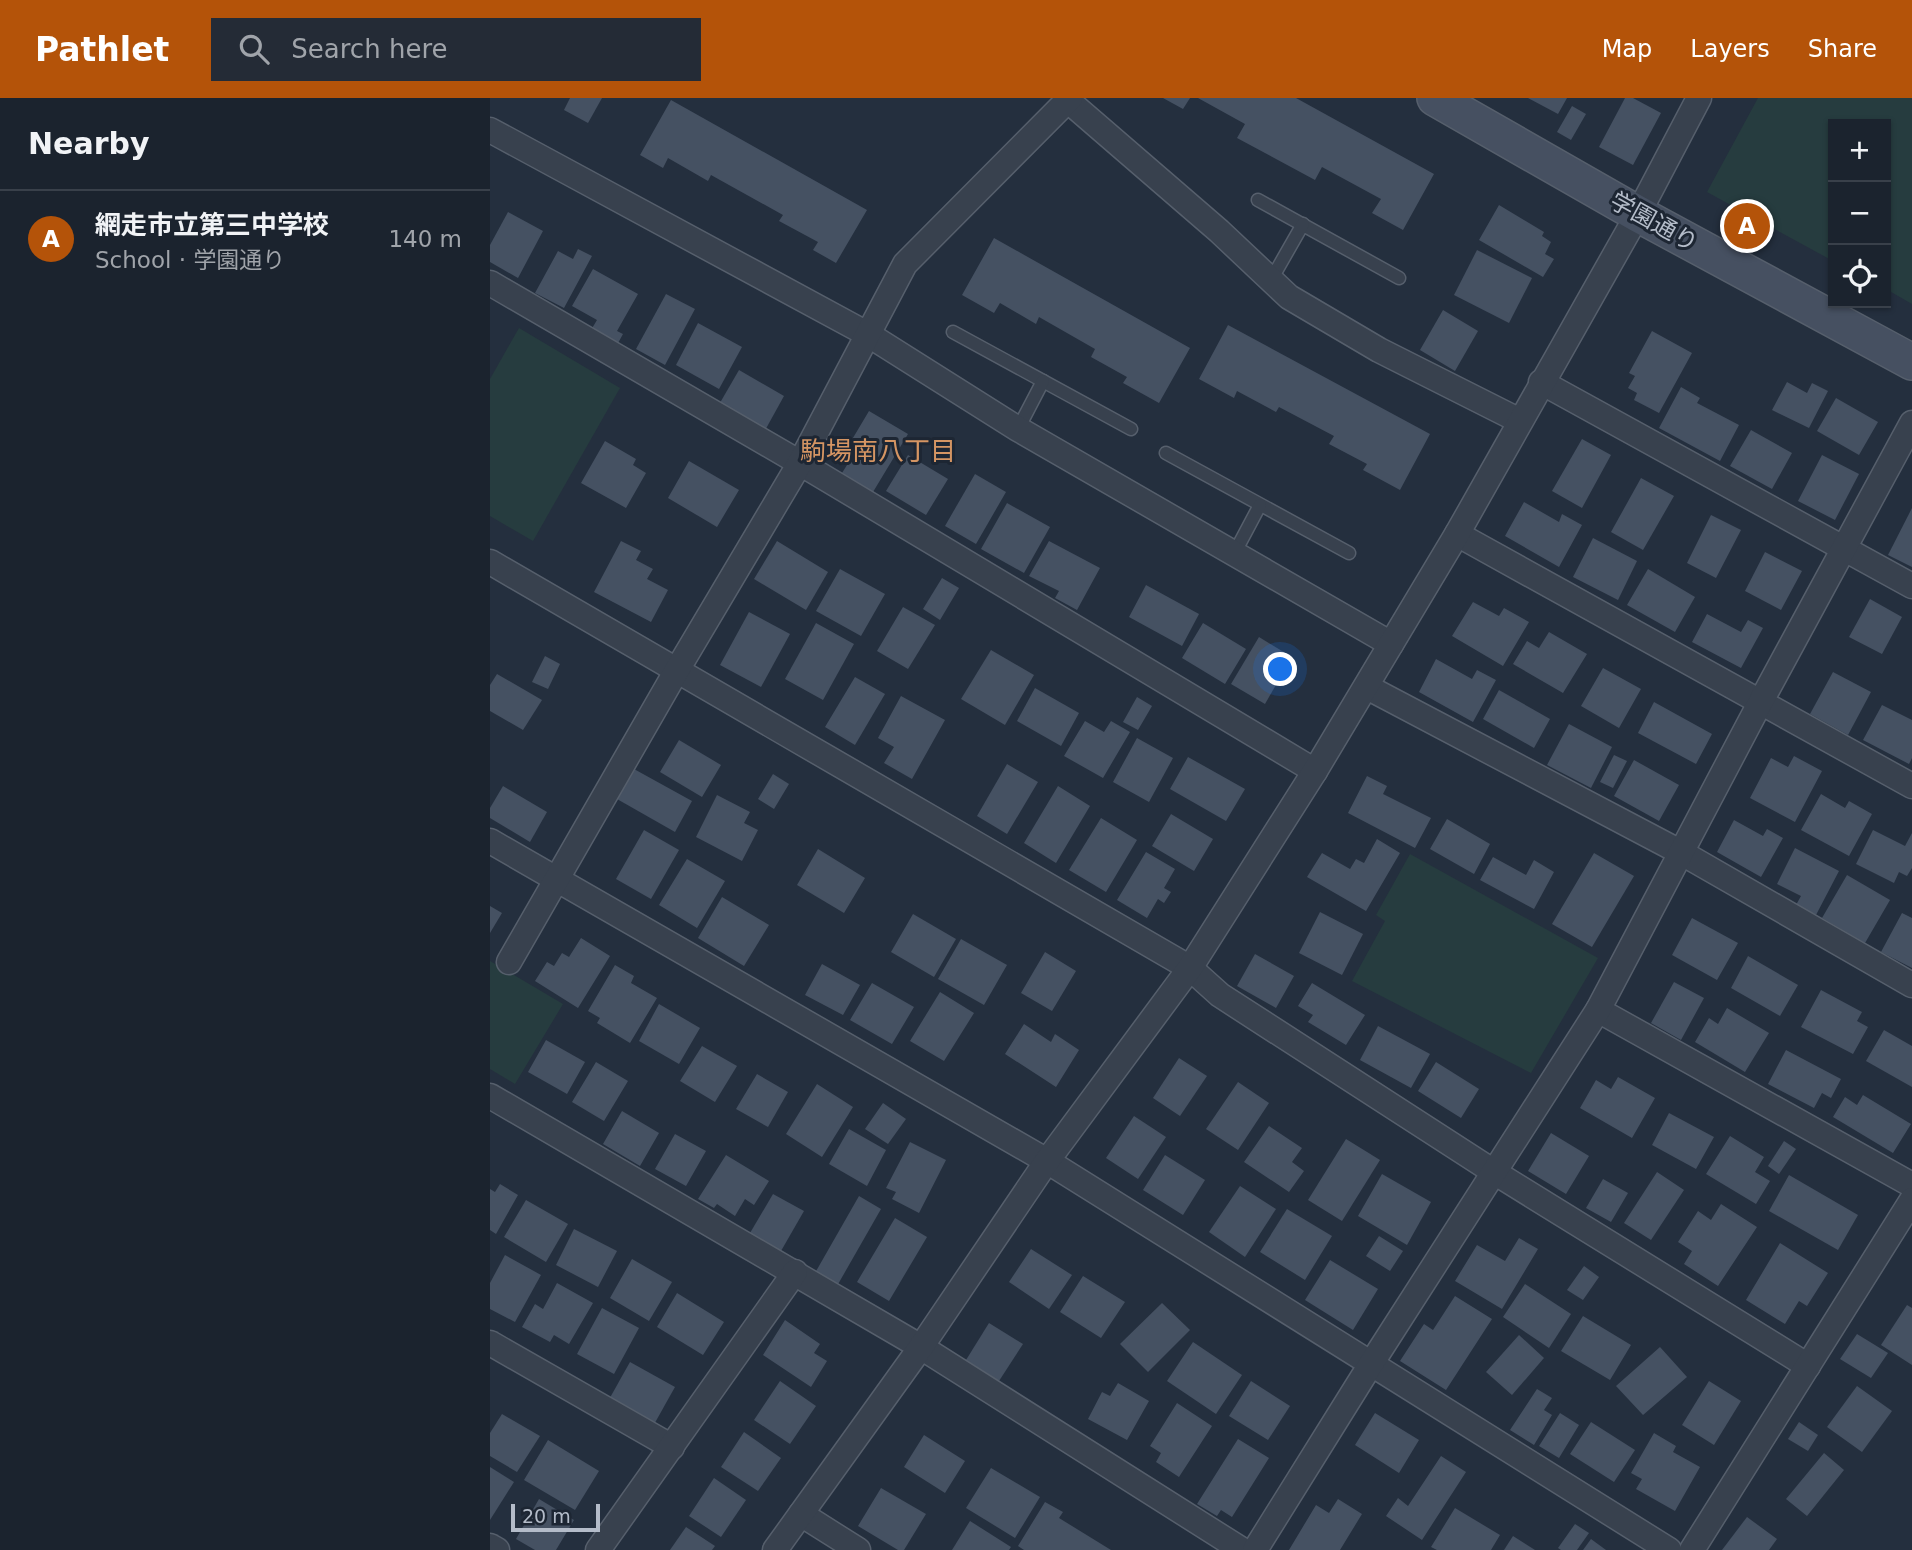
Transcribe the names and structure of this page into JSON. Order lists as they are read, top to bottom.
{
  "streets": {
    "street": ["学園通り"]
  },
  "districts": ["駒場南八丁目"],
  "scale_bar": "20 m",
  "page": {
    "header": "Pathlet",
    "search": "Search here",
    "nav": ["Map", "Layers", "Share"],
    "heading": "Nearby",
    "map_buttons": ["+", "−"],
    "list": [
      {
        "mark": "A",
        "name": "網走市立第三中学校",
        "note": "School · 学園通り",
        "value": "140 m"
      }
    ],
    "pins": "A",
    "scale": "20 m"
  }
}
